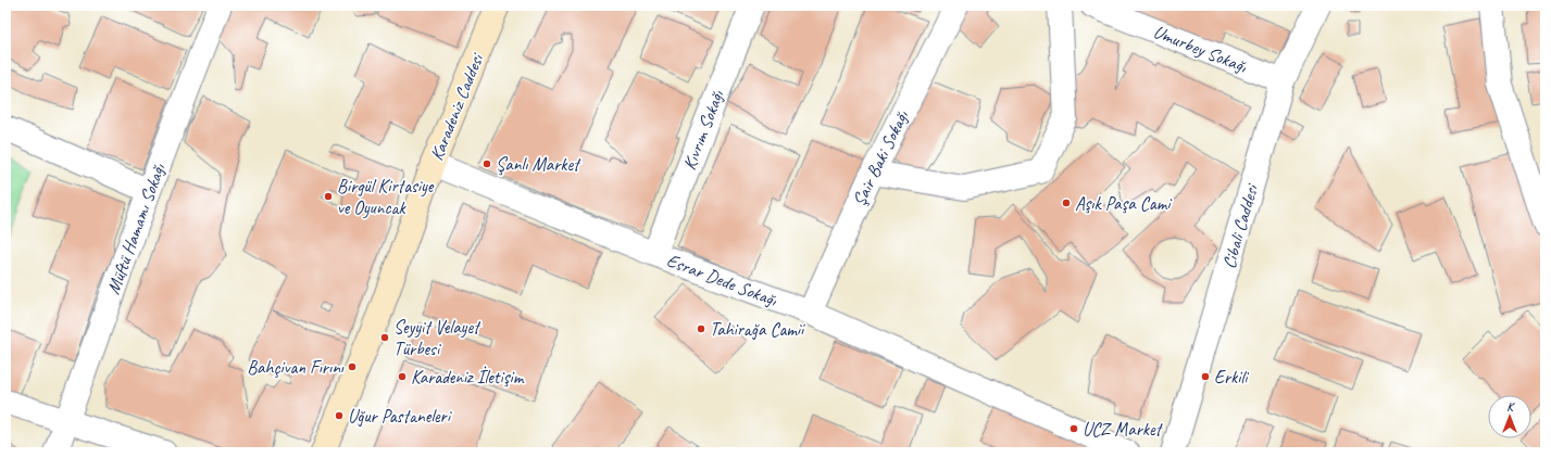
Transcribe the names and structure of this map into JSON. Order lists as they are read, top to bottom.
{
  "streets": {
    "street": [
      "Umurbey Sokağı",
      "Karadeniz Caddesi",
      "Kıvrım Sokağı",
      "Şair Baki Sokağı",
      "Cibali Caddesi",
      "Müftü Hamamı Sokağı",
      "Esrar Dede Sokağı"
    ]
  },
  "crossings": [
    ["Umurbey Sokağı", "Cibali Caddesi"],
    ["Karadeniz Caddesi", "Esrar Dede Sokağı"],
    ["Kıvrım Sokağı", "Esrar Dede Sokağı"],
    ["Şair Baki Sokağı", "Esrar Dede Sokağı"]
  ],
  "places": [
    "Şanlı Market",
    "Birgül Kirtasiye ve Oyuncak",
    "Aşık Paşa Cami",
    "Tahirağa Camii",
    "Seyyit Velayet Türbesi",
    "Bahçivan Fırını",
    "Karadeniz İletişim",
    "Erkili",
    "Uğur Pastaneleri",
    "UCZ Market"
  ],
  "north": "top"
}
